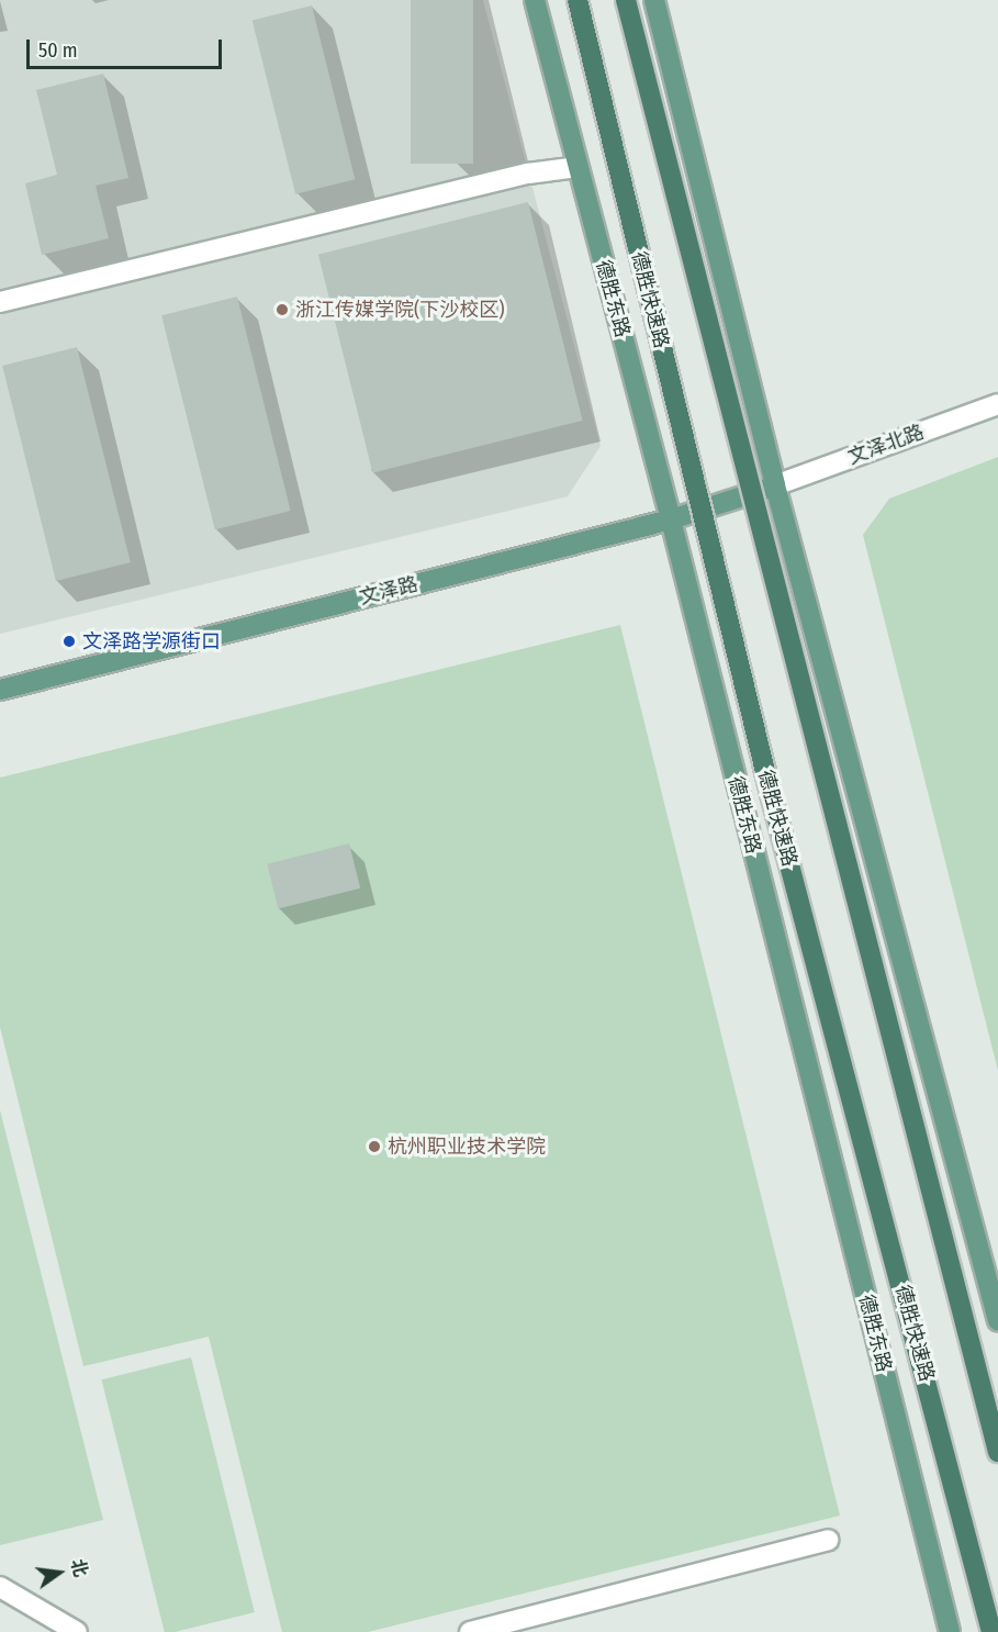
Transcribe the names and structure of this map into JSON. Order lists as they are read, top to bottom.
{
  "streets": {
    "highway": ["德胜快速路"],
    "main road": ["德胜东路", "文泽路"],
    "street": ["文泽北路"]
  },
  "crossings": [
    ["德胜东路", "文泽路"],
    ["文泽北路", "文泽路"]
  ],
  "places": ["浙江传媒学院(下沙校区)", "文泽路学源街口", "杭州职业技术学院"],
  "scale_bar": "50 m",
  "north": "right"
}
